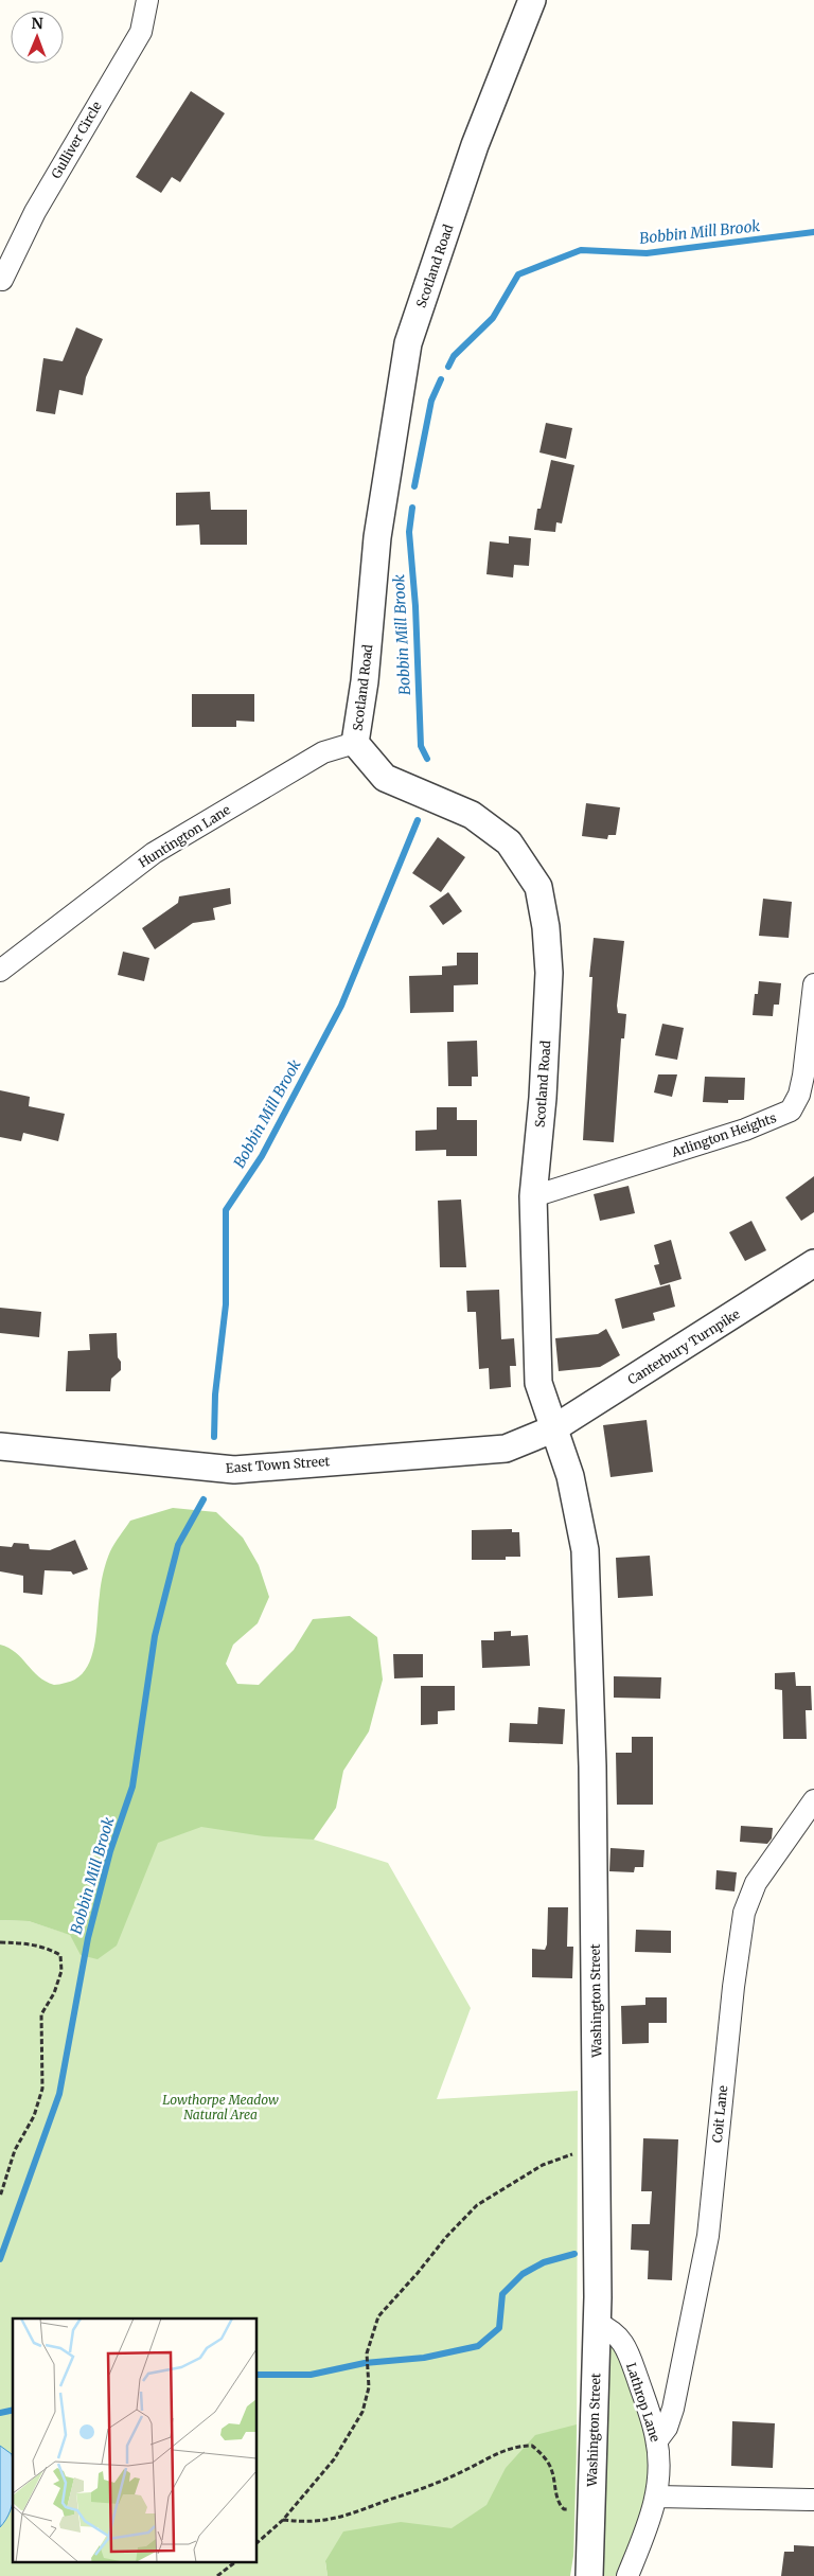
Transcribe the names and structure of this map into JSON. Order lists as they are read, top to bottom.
{
  "streets": {
    "street": [
      "Gulliver Circle",
      "Scotland Road",
      "Huntington Lane",
      "Arlington Heights",
      "Canterbury Turnpike",
      "East Town Street",
      "Washington Street",
      "Coit Lane",
      "Lathrop Lane"
    ]
  },
  "crossings": [
    ["Scotland Road", "Huntington Lane"],
    ["Scotland Road", "Arlington Heights"],
    ["Scotland Road", "Canterbury Turnpike"],
    ["Scotland Road", "East Town Street"],
    ["Scotland Road", "Washington Street"],
    ["Canterbury Turnpike", "East Town Street"],
    ["Canterbury Turnpike", "Washington Street"],
    ["East Town Street", "Washington Street"],
    ["Washington Street", "Lathrop Lane"],
    ["Coit Lane", "Lathrop Lane"]
  ],
  "water": ["Bobbin Mill Brook"],
  "parks": ["Lowthorpe Meadow Natural Area"],
  "north": "top"
}
